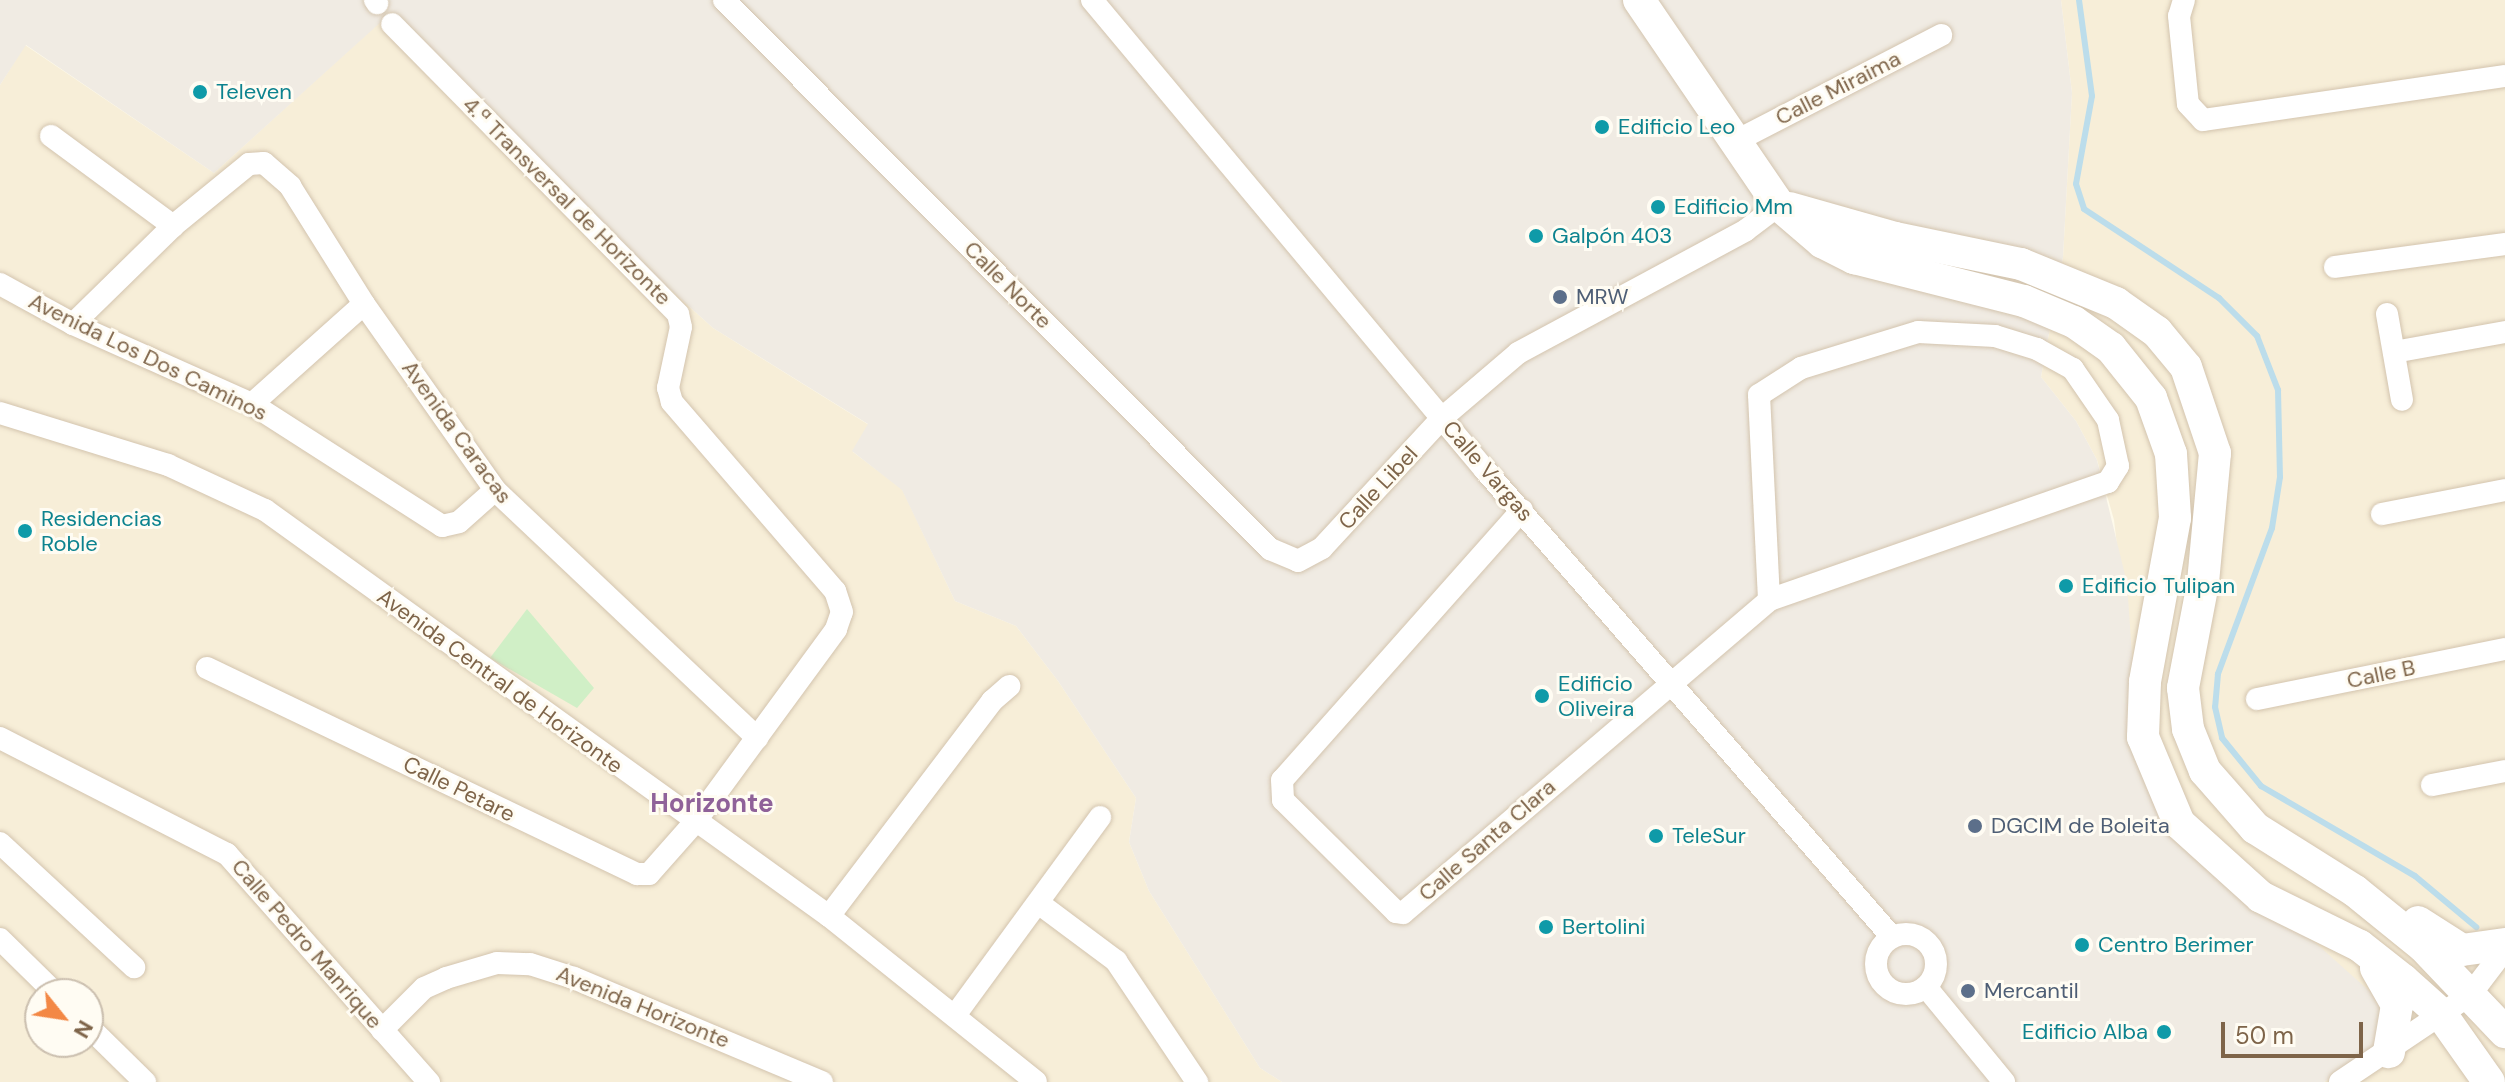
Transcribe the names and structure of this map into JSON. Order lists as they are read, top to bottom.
{
  "streets": {
    "street": [
      "Calle Miraima",
      "4.ª Transversal de Horizonte",
      "Calle Norte",
      "Avenida Los Dos Caminos",
      "Avenida Caracas",
      "Calle Vargas",
      "Calle Libel",
      "Calle B",
      "Avenida Central de Horizonte",
      "Calle Petare",
      "Calle Santa Clara",
      "Calle Pedro Manrique",
      "Avenida Horizonte"
    ]
  },
  "crossings": [
    ["4.ª Transversal de Horizonte", "Avenida Caracas"],
    ["4.ª Transversal de Horizonte", "Avenida Central de Horizonte"],
    ["4.ª Transversal de Horizonte", "Calle Petare"],
    ["Calle Norte", "Calle Libel"],
    ["Avenida Los Dos Caminos", "Avenida Caracas"],
    ["Calle Vargas", "Calle Libel"],
    ["Calle Vargas", "Calle Santa Clara"],
    ["Avenida Central de Horizonte", "Calle Petare"],
    ["Calle Pedro Manrique", "Avenida Horizonte"]
  ],
  "districts": ["Horizonte"],
  "places": [
    "Televen",
    "Edificio Leo",
    "Edificio Mm",
    "Galpón 403",
    "MRW",
    "Residencias Roble",
    "Edificio Tulipan",
    "Edificio Oliveira",
    "DGCIM de Boleita",
    "TeleSur",
    "Bertolini",
    "Centro Berimer",
    "Mercantil",
    "Edificio Alba"
  ],
  "scale_bar": "50 m",
  "north": "bottom right"
}
